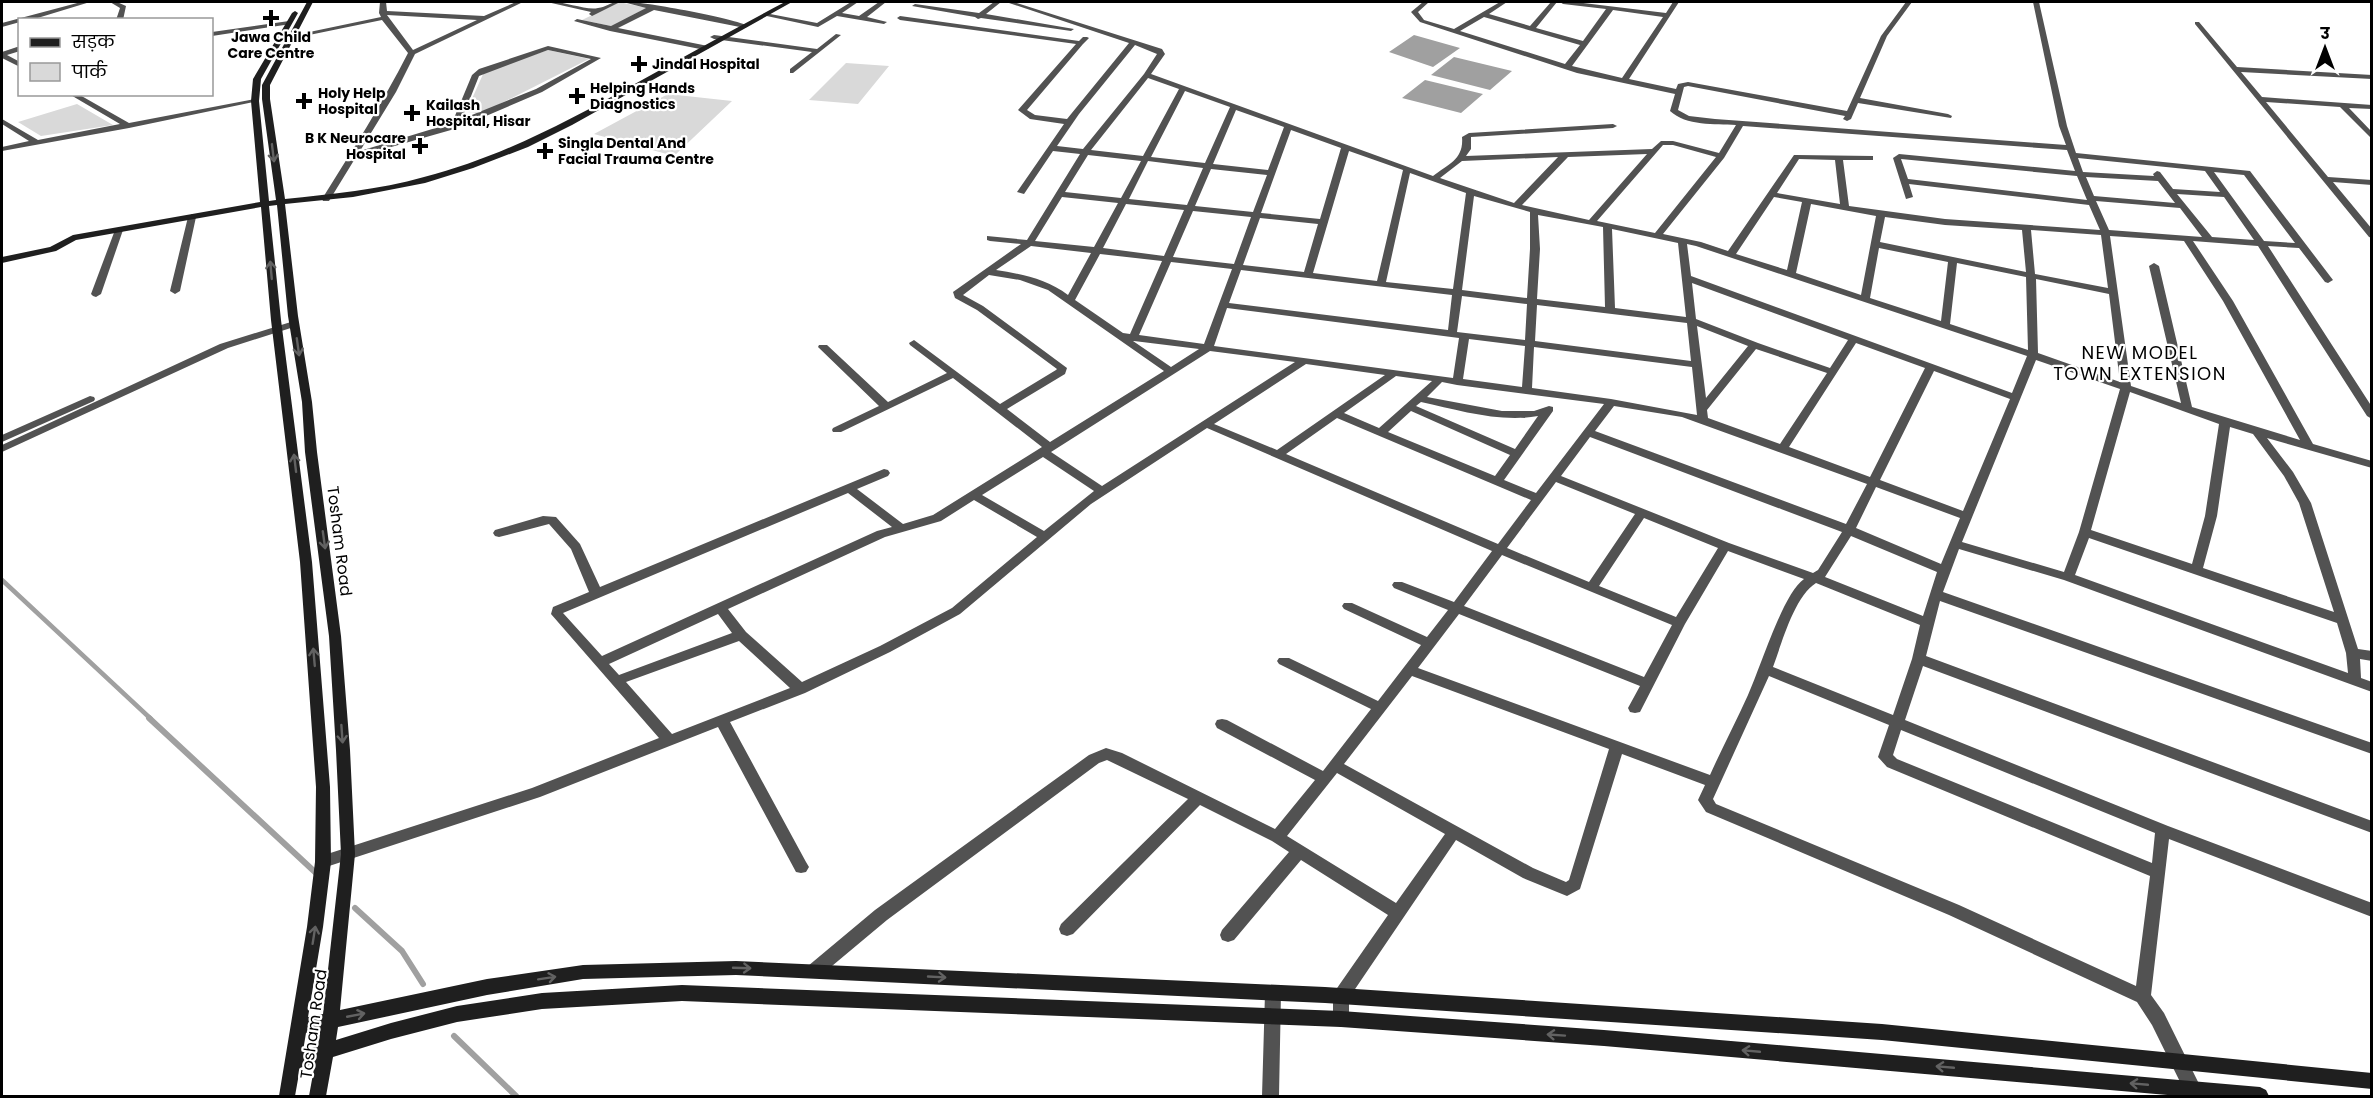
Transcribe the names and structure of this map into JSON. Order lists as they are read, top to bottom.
{
  "streets": {
    "main road": ["Tosham Road"]
  },
  "districts": ["NEW MODEL TOWN EXTENSION"],
  "places": {
    "health": [
      "Jawa Child Care Centre",
      "Jindal Hospital",
      "Helping Hands Diagnostics",
      "Holy Help Hospital",
      "Kailash Hospital, Hisar",
      "B K Neurocare Hospital",
      "Singla Dental And Facial Trauma Centre"
    ]
  },
  "legend": ["सड़क", "पार्क"],
  "north": "top"
}
